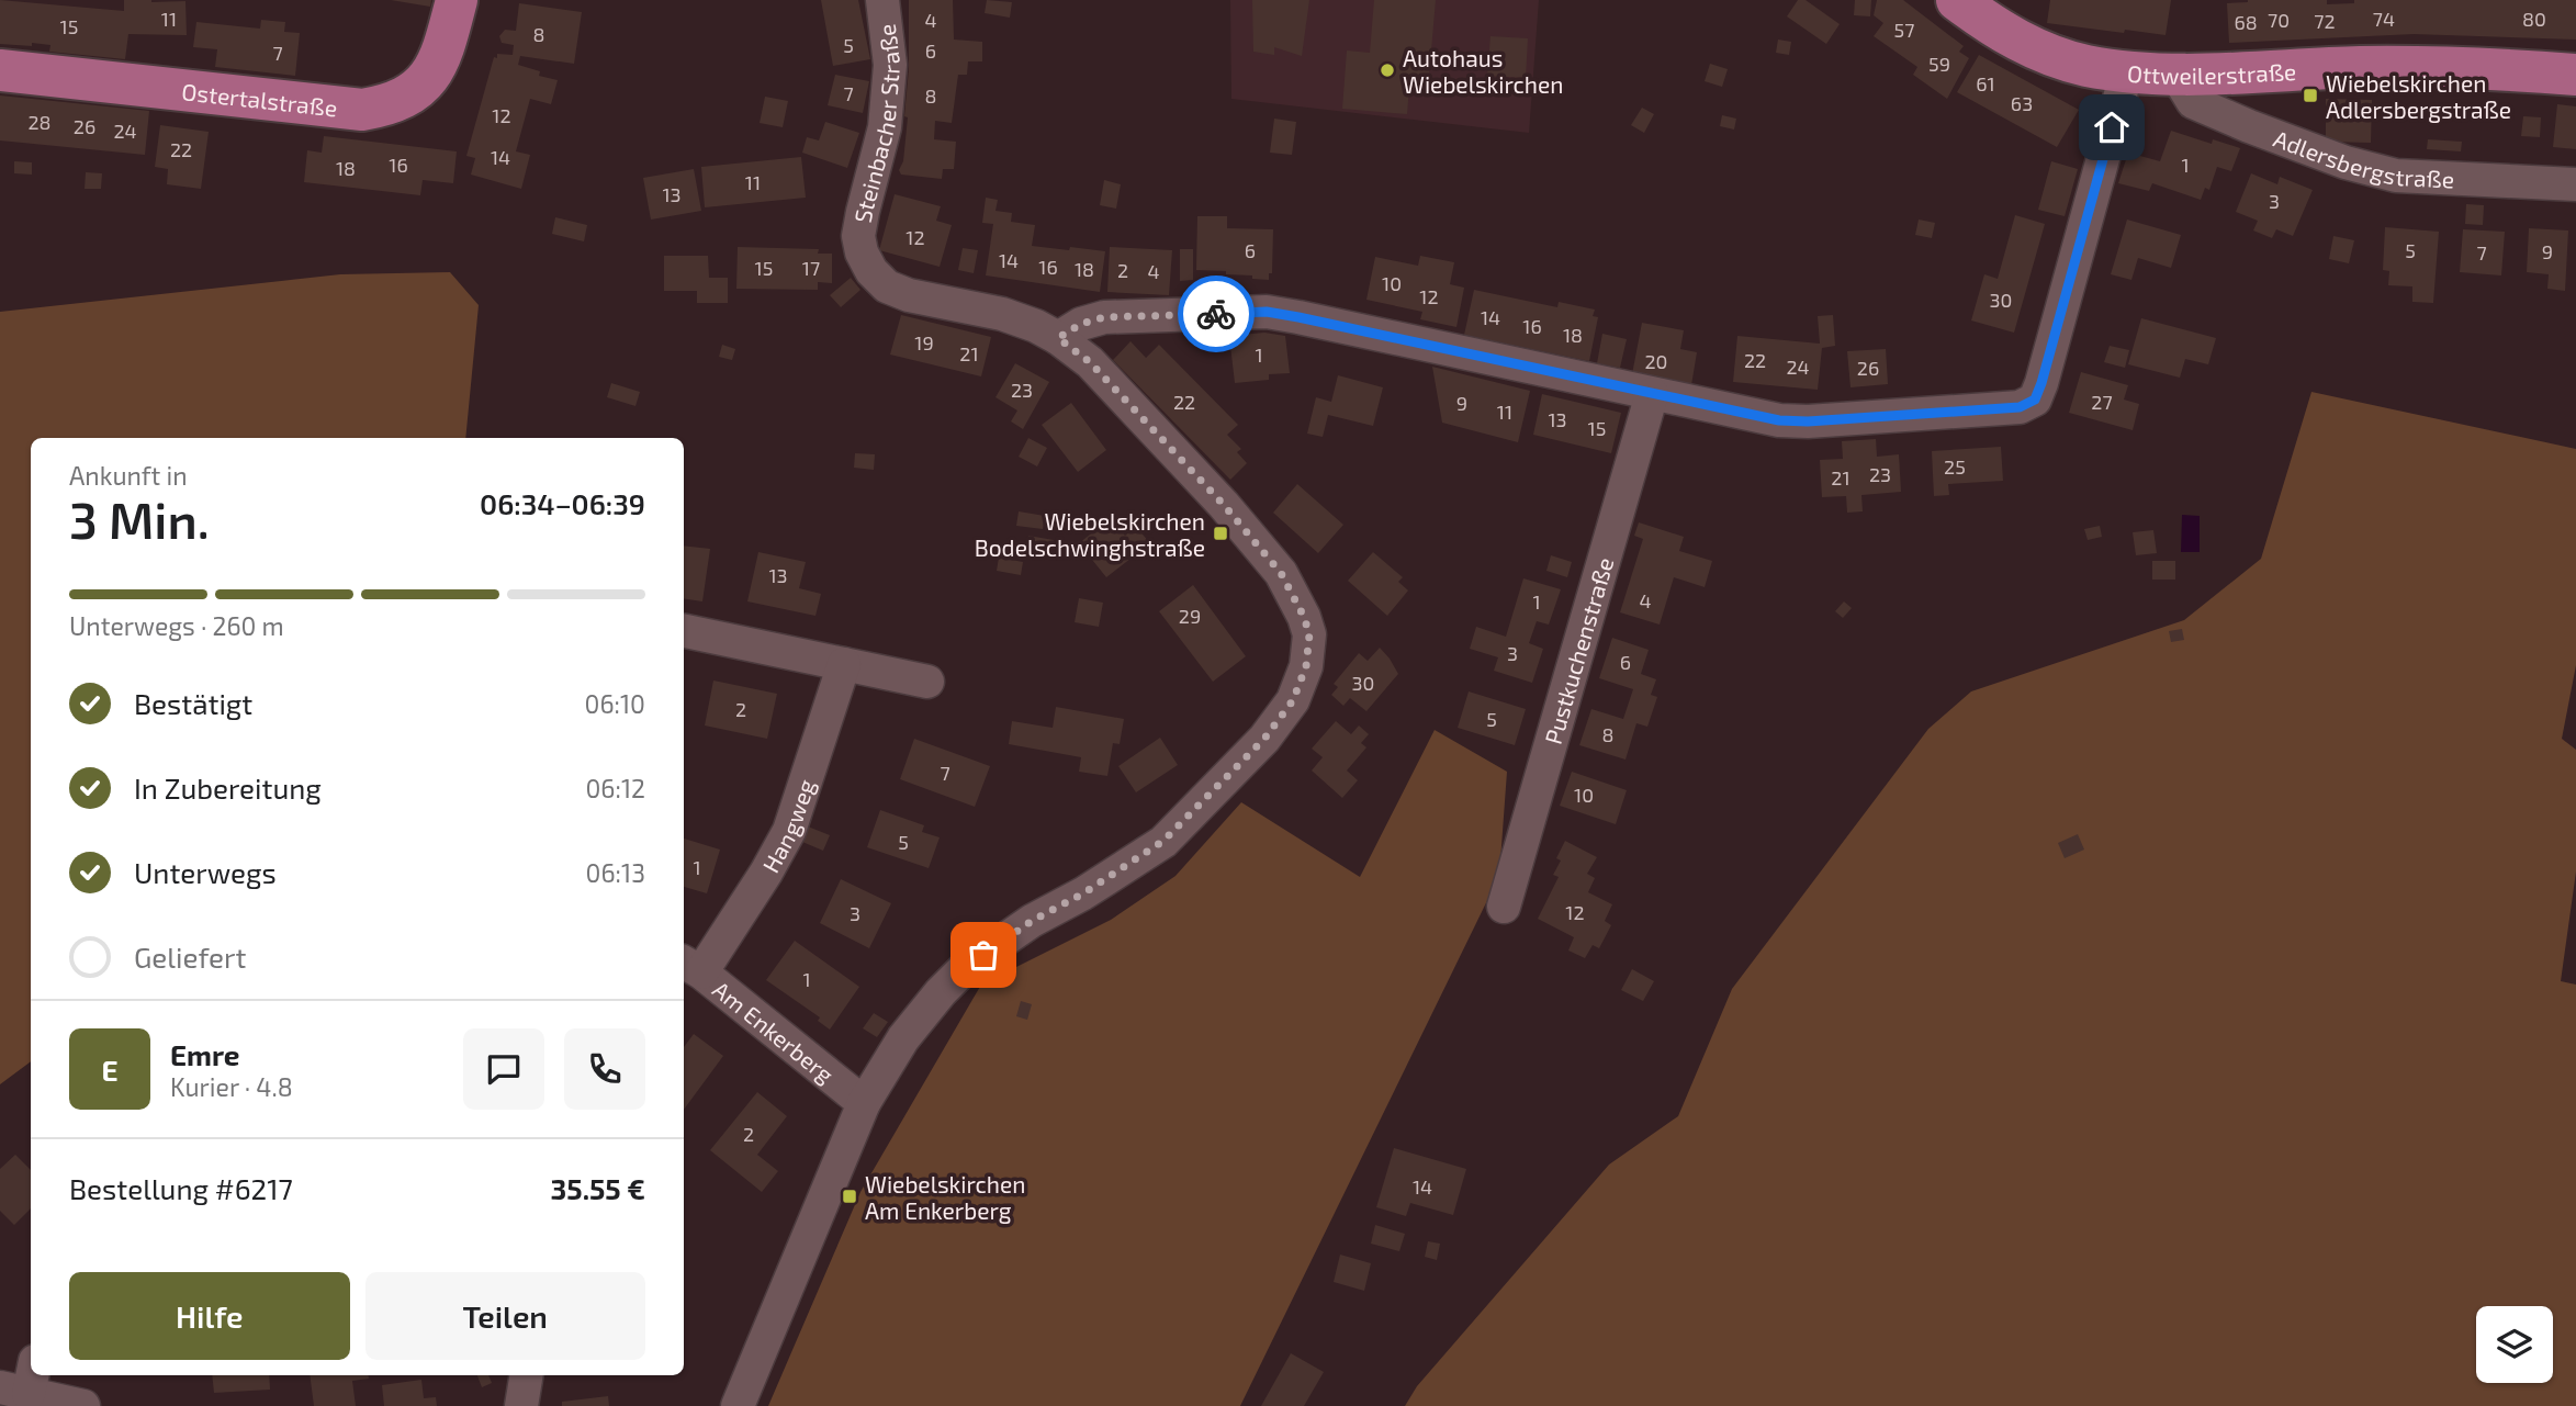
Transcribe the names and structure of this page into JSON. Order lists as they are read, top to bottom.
{
  "streets": {
    "main road": ["Ottweilerstraße", "Ostertalstraße"],
    "street": [
      "Steinbacher Straße",
      "Adlersbergstraße",
      "Pustkuchenstraße",
      "Hangweg",
      "Am Enkerberg"
    ]
  },
  "crossings": [
    ["Ottweilerstraße", "Adlersbergstraße"],
    ["Steinbacher Straße", "Am Enkerberg"],
    ["Hangweg", "Am Enkerberg"]
  ],
  "places": {
    "other": ["Autohaus Wiebelskirchen"],
    "transit": ["Wiebelskirchen Adlersbergstraße", "Wiebelskirchen Bodelschwinghstraße", "Wiebelskirchen Am Enkerberg"]
  },
  "house_numbers": [
    "11",
    "74",
    "80",
    "4",
    "70",
    "72",
    "68",
    "15",
    "57",
    "8",
    "5",
    "6",
    "7",
    "59",
    "61",
    "7",
    "8",
    "63",
    "12",
    "28",
    "26",
    "24",
    "22",
    "14",
    "16",
    "1",
    "18",
    "11",
    "13",
    "3",
    "12",
    "6",
    "5",
    "9",
    "7",
    "14",
    "16",
    "15",
    "17",
    "18",
    "2",
    "4",
    "10",
    "12",
    "30",
    "14",
    "16",
    "18",
    "19",
    "21",
    "1",
    "22",
    "20",
    "24",
    "26",
    "23",
    "22",
    "27",
    "9",
    "11",
    "13",
    "15",
    "25",
    "23",
    "21",
    "13",
    "4",
    "1",
    "29",
    "3",
    "6",
    "30",
    "2",
    "5",
    "8",
    "7",
    "10",
    "5",
    "1",
    "12",
    "3",
    "1",
    "2",
    "14"
  ],
  "page": {
    "heading": ["3 Min.", "Ankunft in", "06:34–06:39"],
    "panel": [
      "Emre",
      "Kurier · 4.8",
      "Bestellung #6217",
      "35.55 €"
    ],
    "bar": "Unterwegs · 260 m",
    "list": [
      ["Bestätigt", "06:10"],
      ["In Zubereitung", "06:12"],
      ["Unterwegs", "06:13"],
      "Geliefert"
    ],
    "round": "E",
    "buttons": ["Hilfe", "Teilen"]
  }
}
